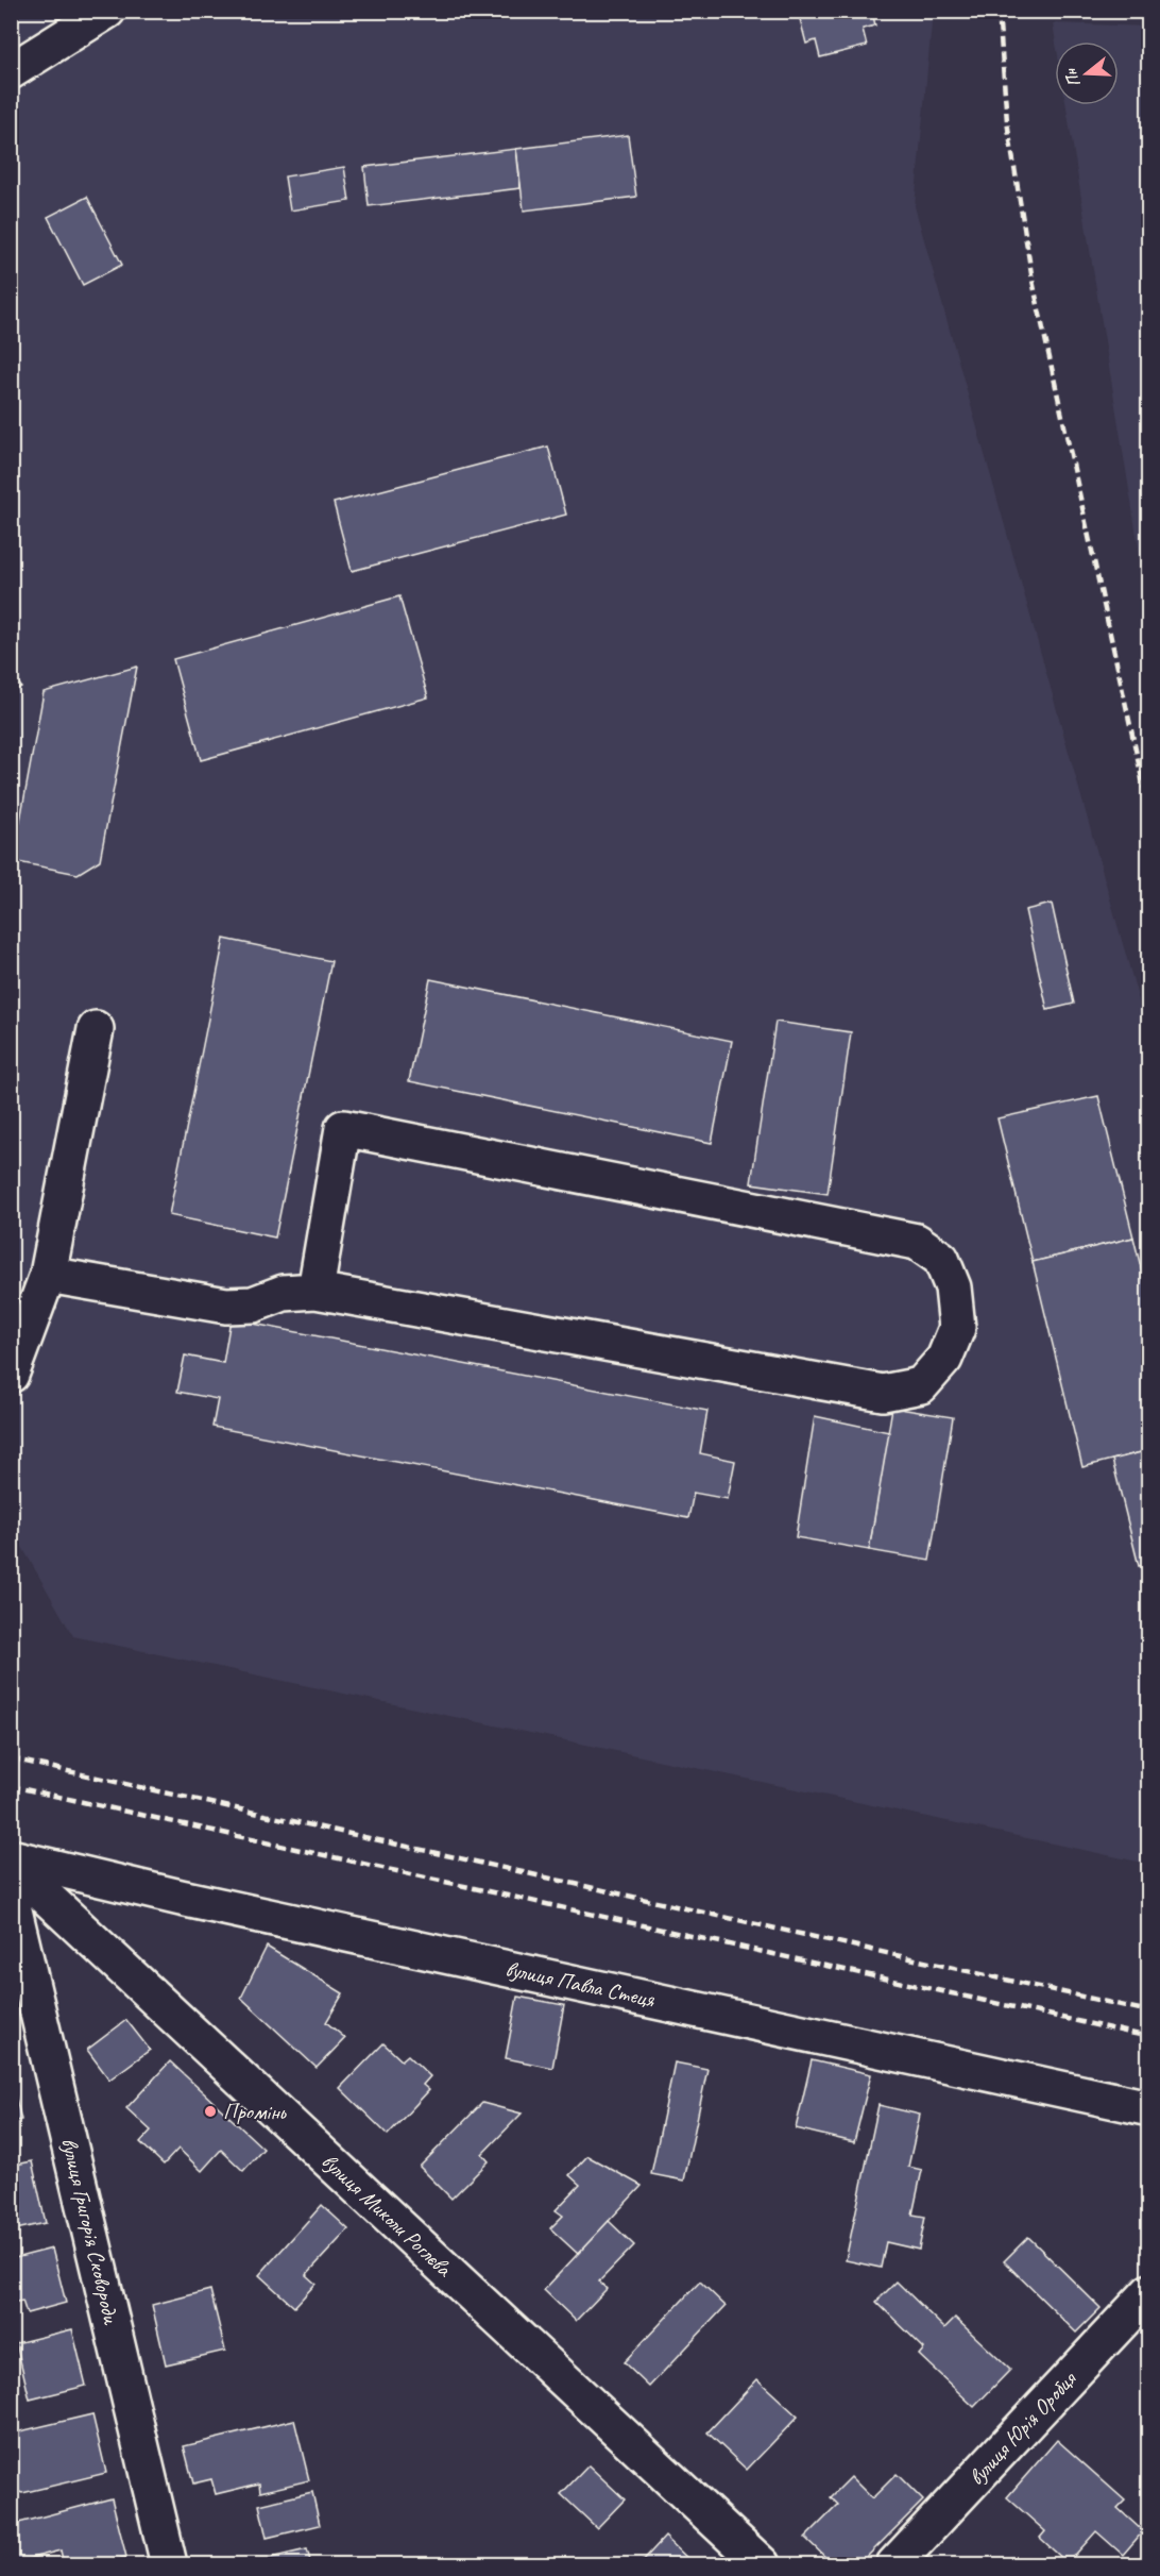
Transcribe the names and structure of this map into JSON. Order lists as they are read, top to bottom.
{
  "streets": {
    "street": [
      "вулиця Павла Стеця",
      "вулиця Миколи Роглєва",
      "вулиця Григорія Сковороди",
      "вулиця Юрія Оробця"
    ]
  },
  "places": ["Промінь"],
  "north": "left"
}
